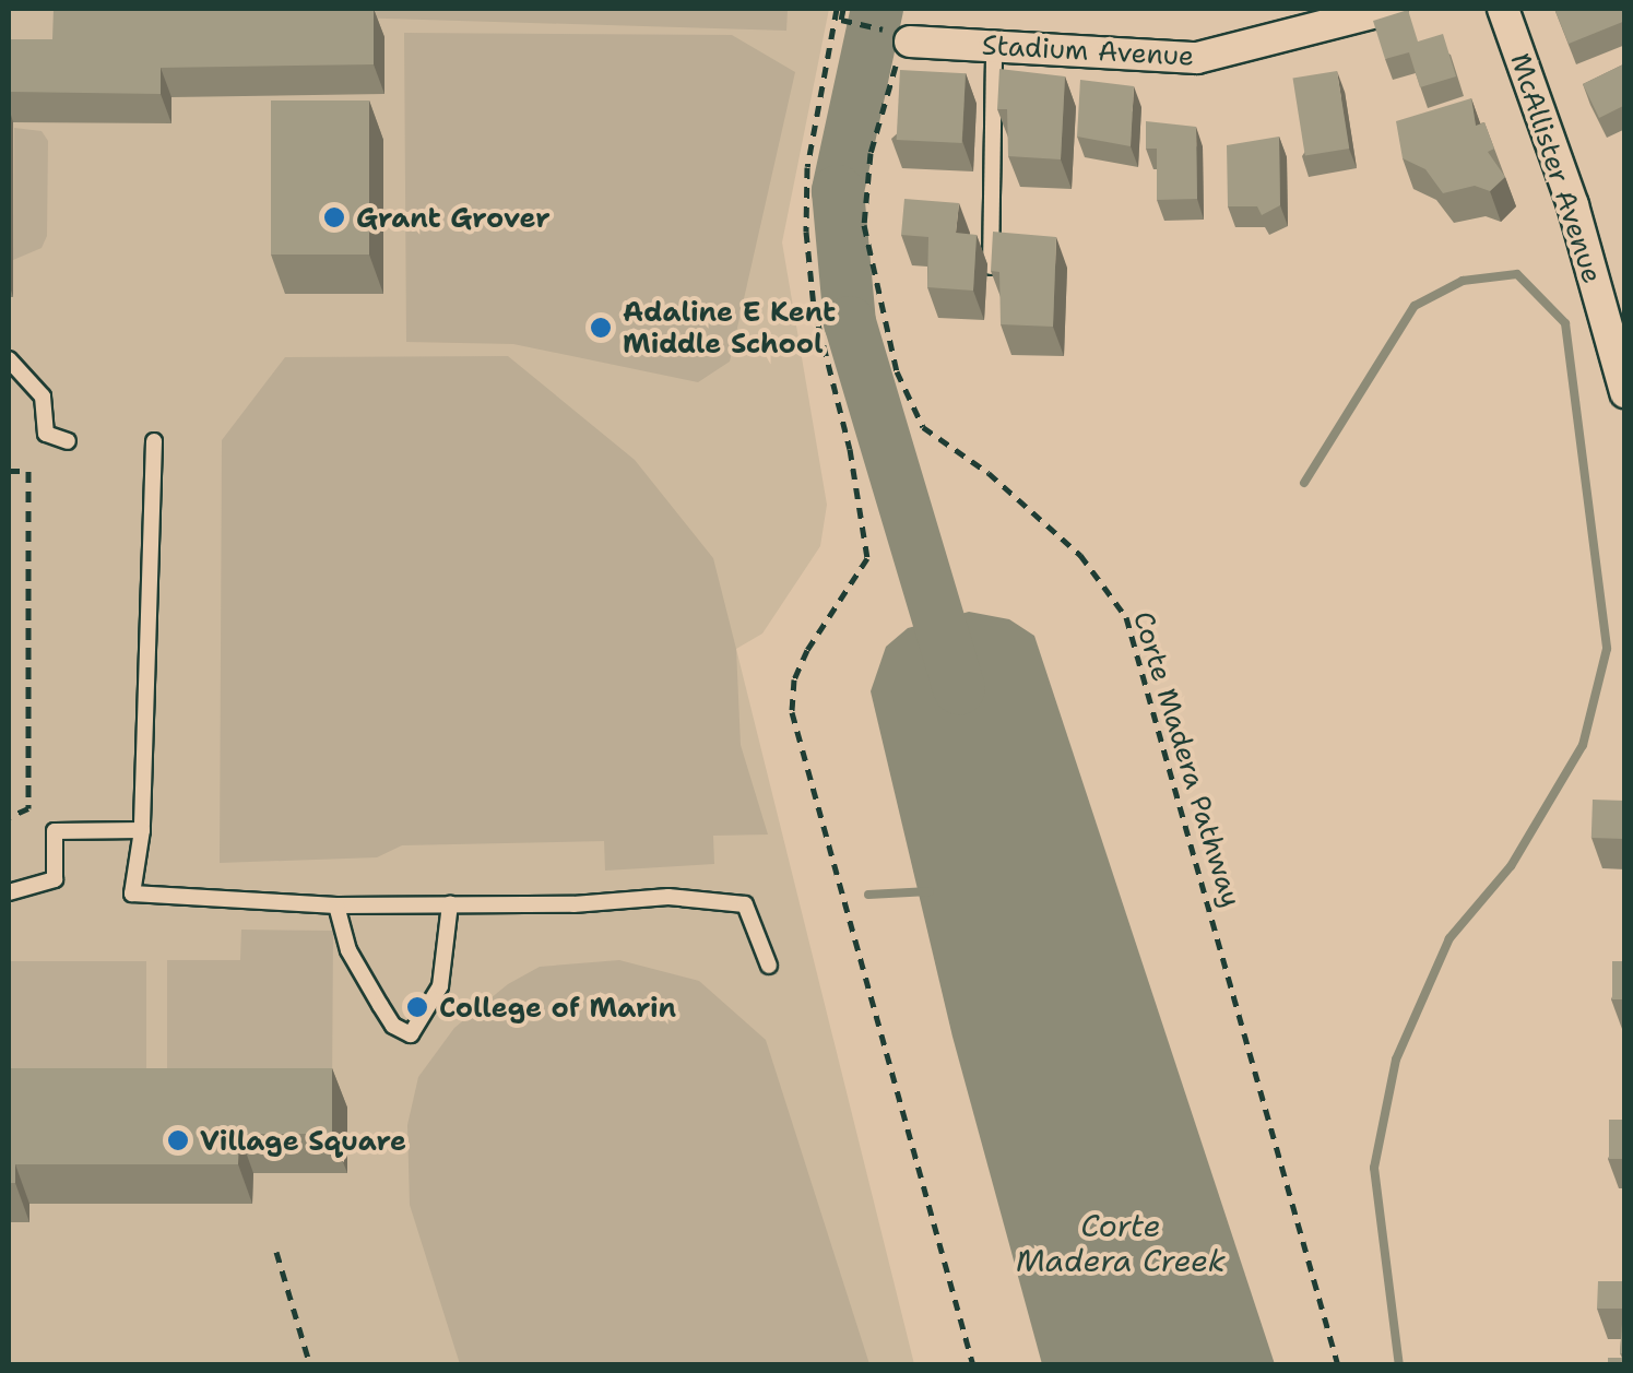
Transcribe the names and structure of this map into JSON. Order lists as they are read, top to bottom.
{
  "streets": {
    "street": ["Stadium Avenue", "McAllister Avenue"],
    "path": ["Corte Madera Pathway"]
  },
  "crossings": [
    ["Stadium Avenue", "Corte Madera Pathway"]
  ],
  "water": ["Corte Madera Creek"],
  "places": [
    "Grant Grover",
    "Adaline E Kent Middle School",
    "College of Marin",
    "Village Square"
  ]
}
